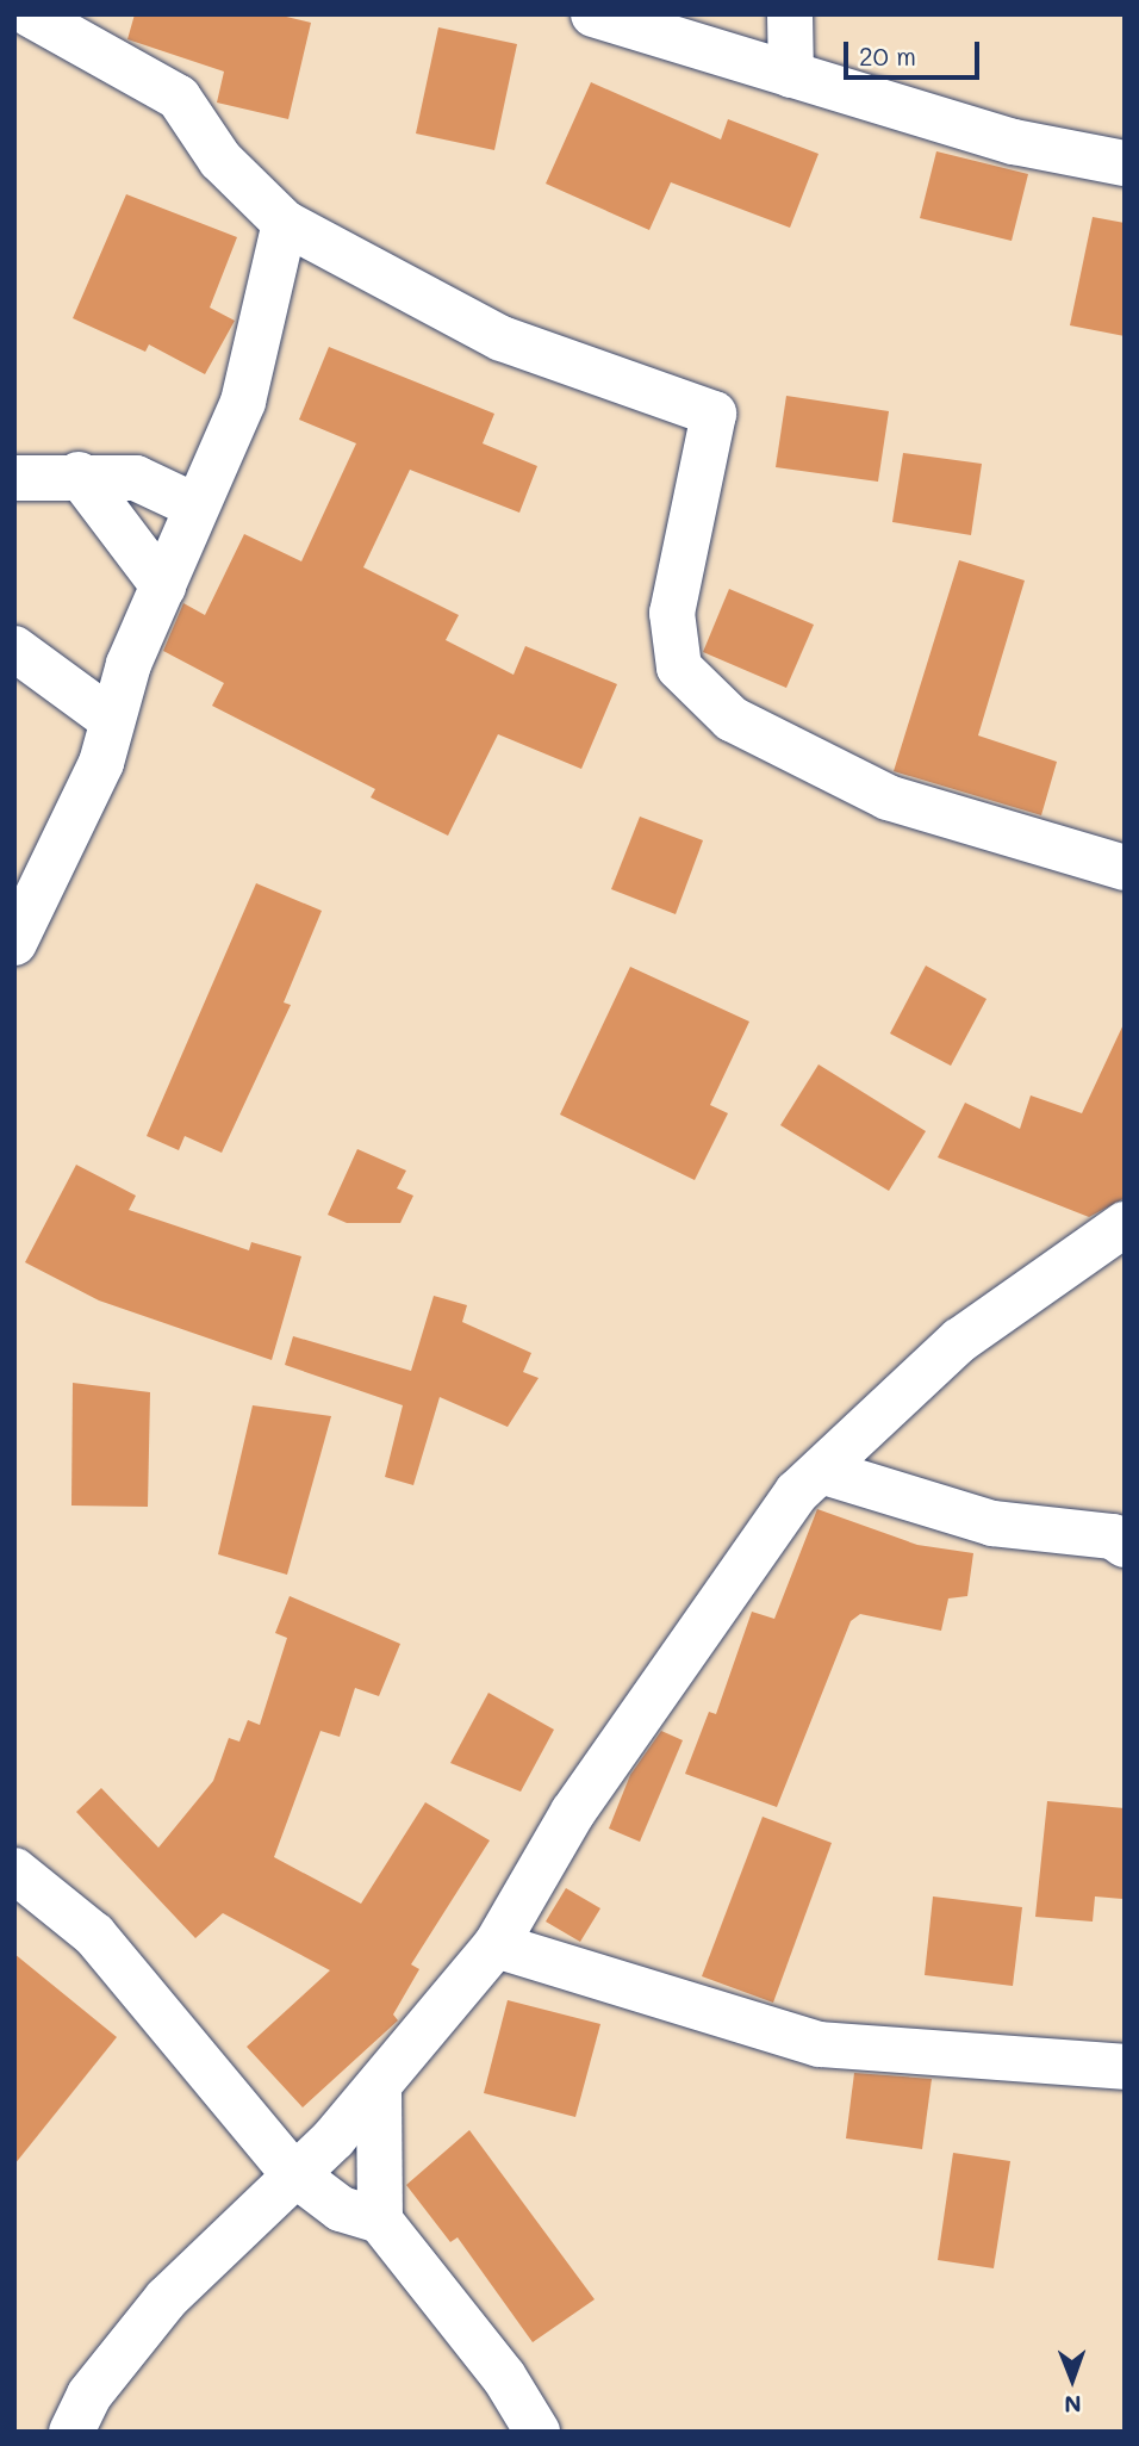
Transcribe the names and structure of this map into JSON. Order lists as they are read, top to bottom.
{
  "scale_bar": "20 m",
  "north": "bottom"
}
